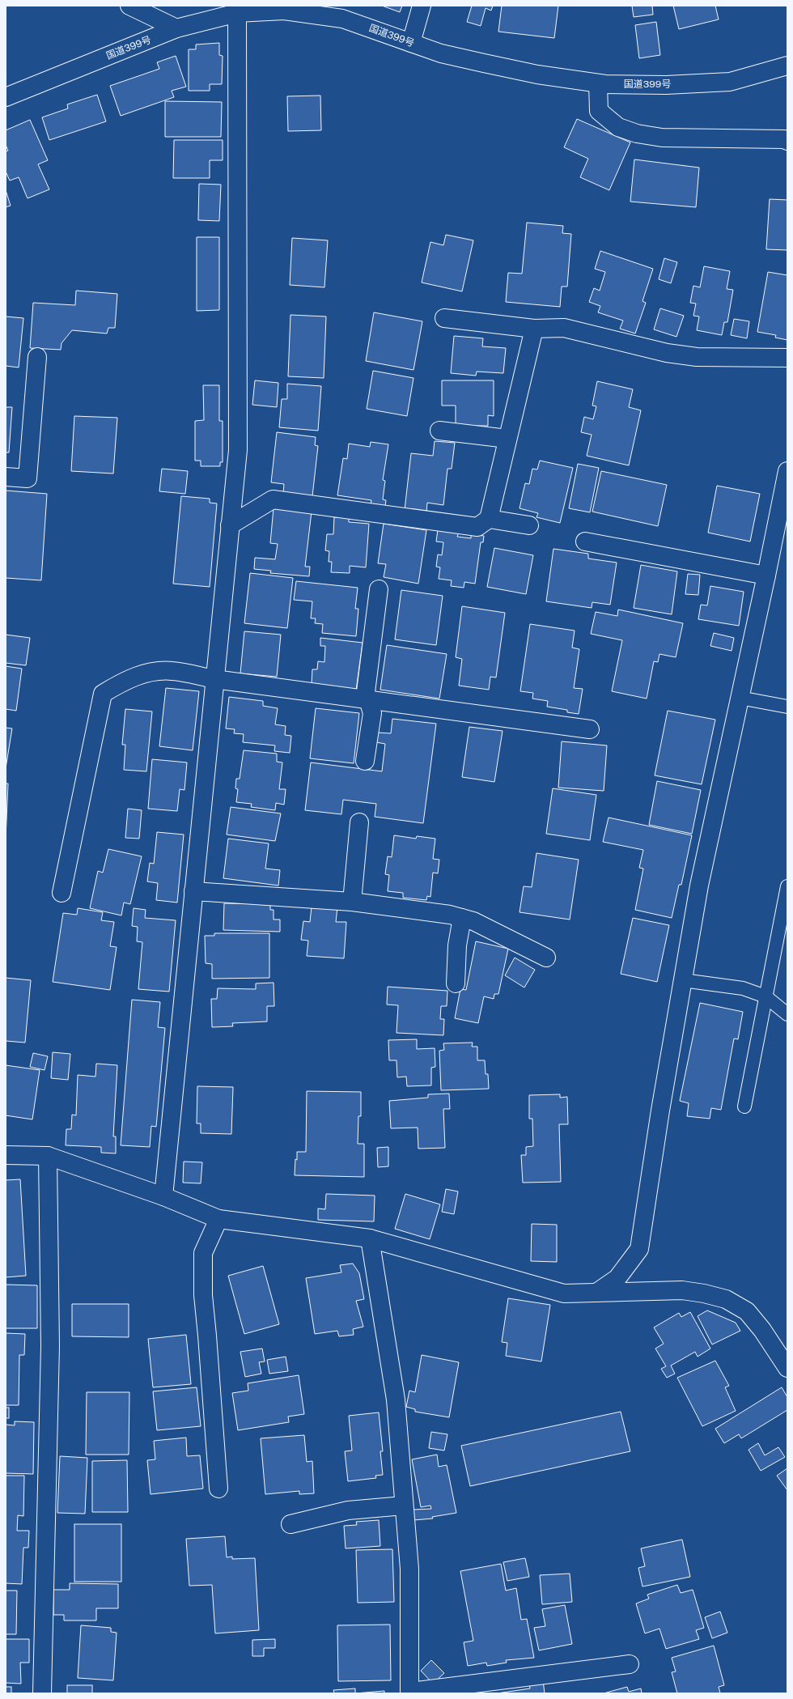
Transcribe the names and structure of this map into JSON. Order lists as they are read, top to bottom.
{
  "streets": {
    "main road": ["国道399号"]
  }
}
